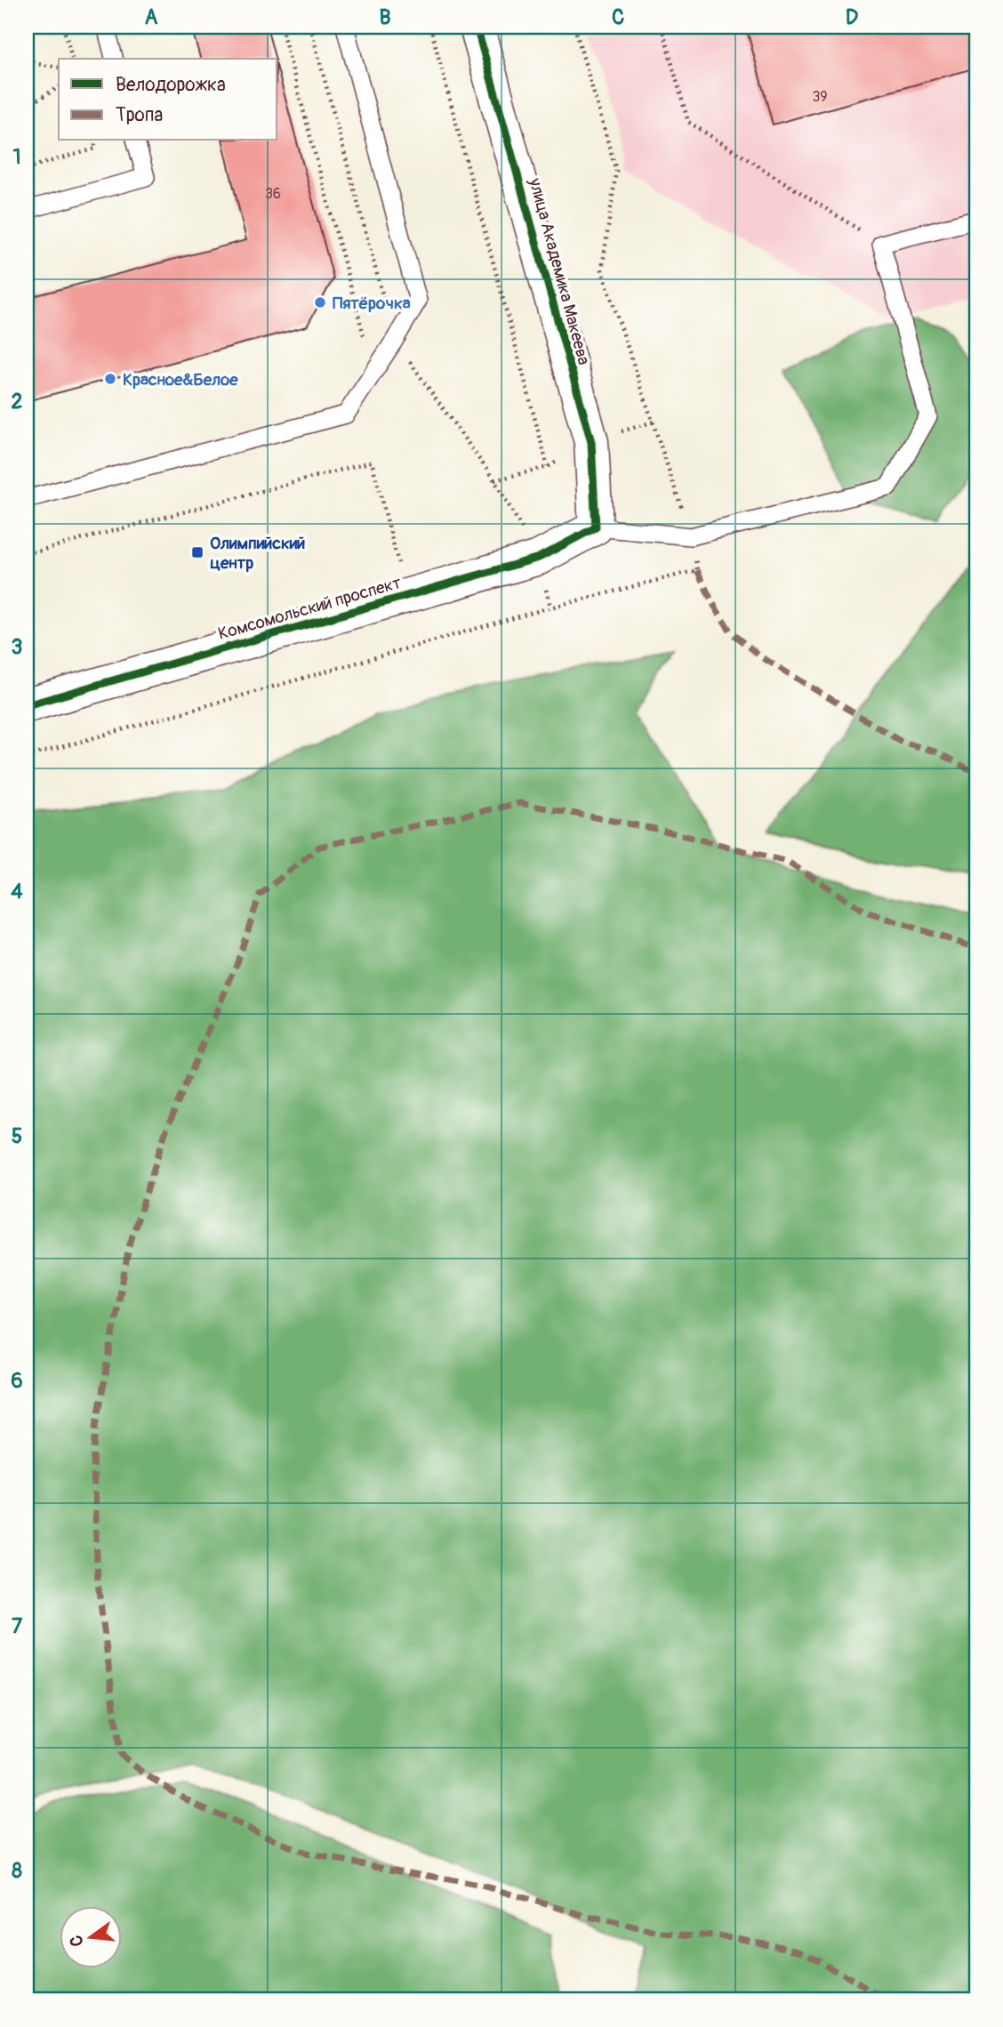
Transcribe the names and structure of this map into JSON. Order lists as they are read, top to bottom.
{
  "streets": {
    "street": ["улица Академика Макеева", "Комсомольский проспект"]
  },
  "crossings": [
    ["улица Академика Макеева", "Комсомольский проспект"]
  ],
  "places": {
    "other": ["Пятёрочка", "Красное&Белое"],
    "transit": ["Олимпийский центр"]
  },
  "house_numbers": ["39", "36"],
  "legend": ["Велодорожка", "Тропа"],
  "north": "left",
  "grid": {
    "columns": [
      "A",
      "B",
      "C",
      "D"
    ],
    "rows": [
      "1",
      "2",
      "3",
      "4",
      "5",
      "6",
      "7",
      "8"
    ]
  }
}
